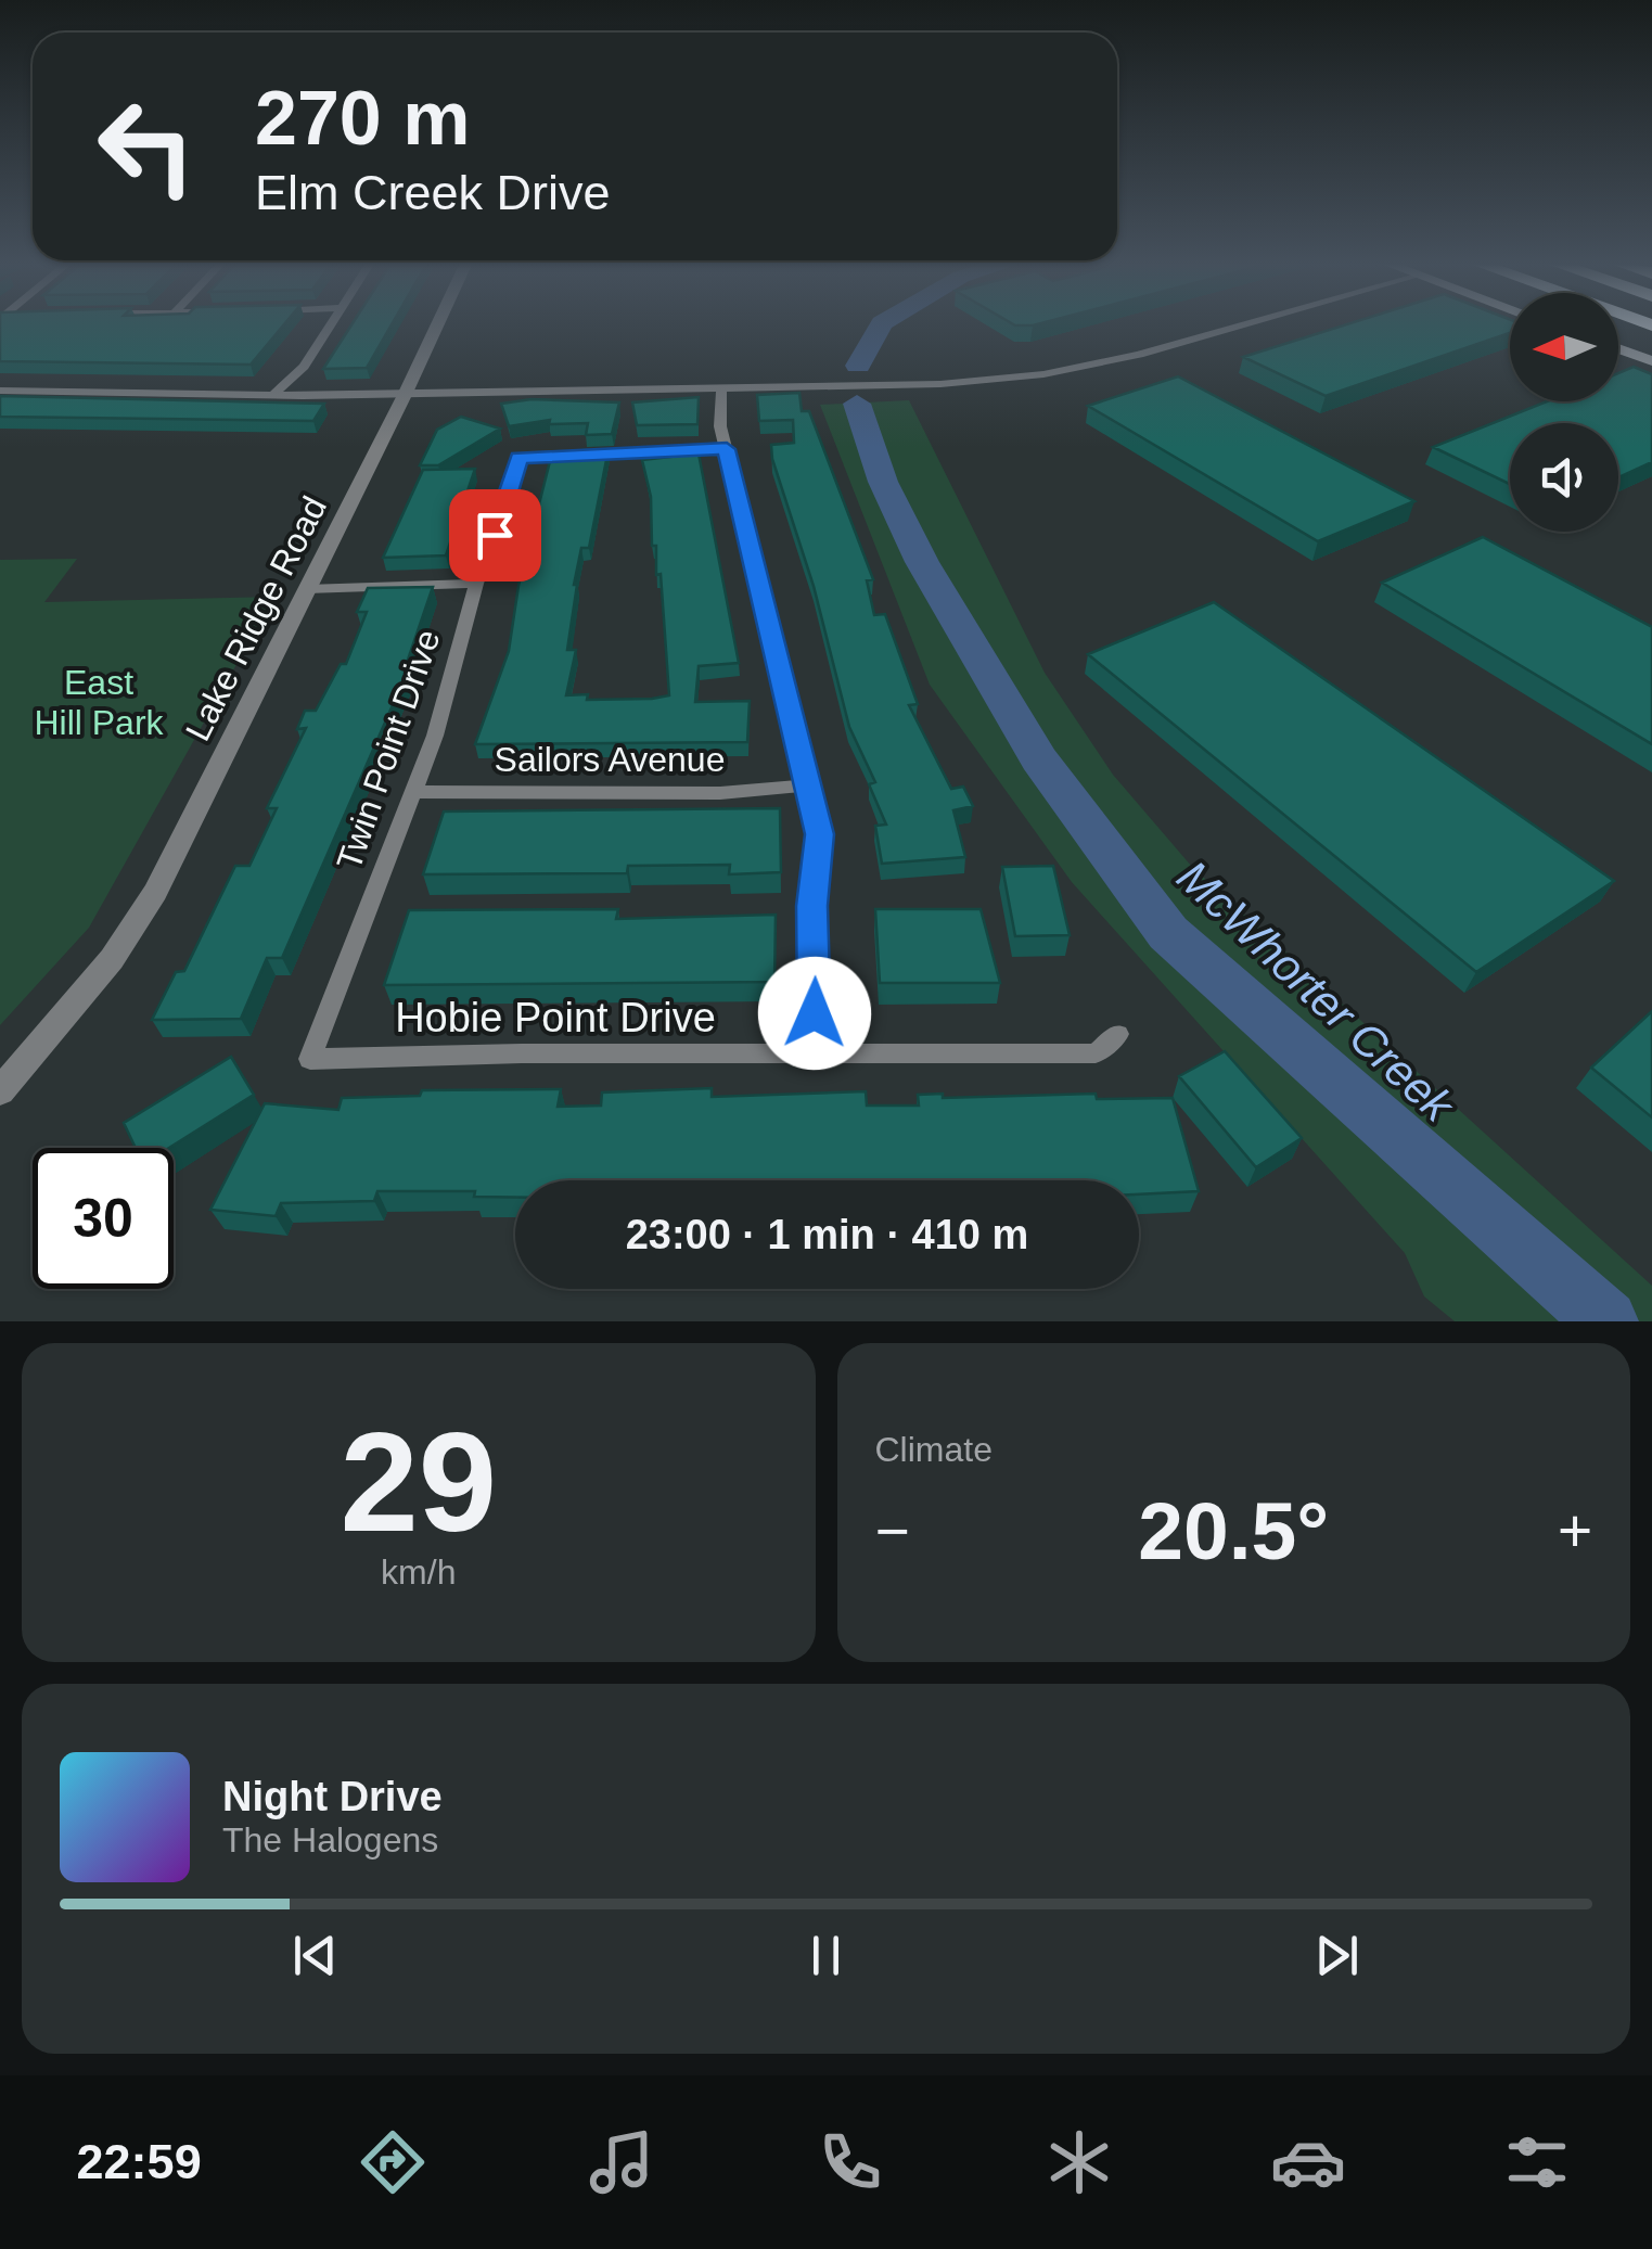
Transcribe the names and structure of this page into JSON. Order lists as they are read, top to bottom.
{
  "streets": {
    "street": [
      "Lake Ridge Road",
      "Twin Point Drive",
      "Sailors Avenue",
      "Hobie Point Drive"
    ]
  },
  "crossings": [
    ["Twin Point Drive", "Sailors Avenue"],
    ["Twin Point Drive", "Hobie Point Drive"]
  ],
  "water": ["McWhorter Creek"],
  "parks": ["East Hill Park"],
  "north": "left",
  "page": {
    "turn": ["270 m", "Elm Creek Drive"],
    "limit": "30",
    "trip": "23:00 · 1 min · 410 m",
    "tile": [
      ["29", "km/h"],
      "Climate"
    ],
    "heat": ["−", "20.5°", "+"],
    "song": ["Night Drive", "The Halogens"],
    "tabs": "22:59"
  }
}
